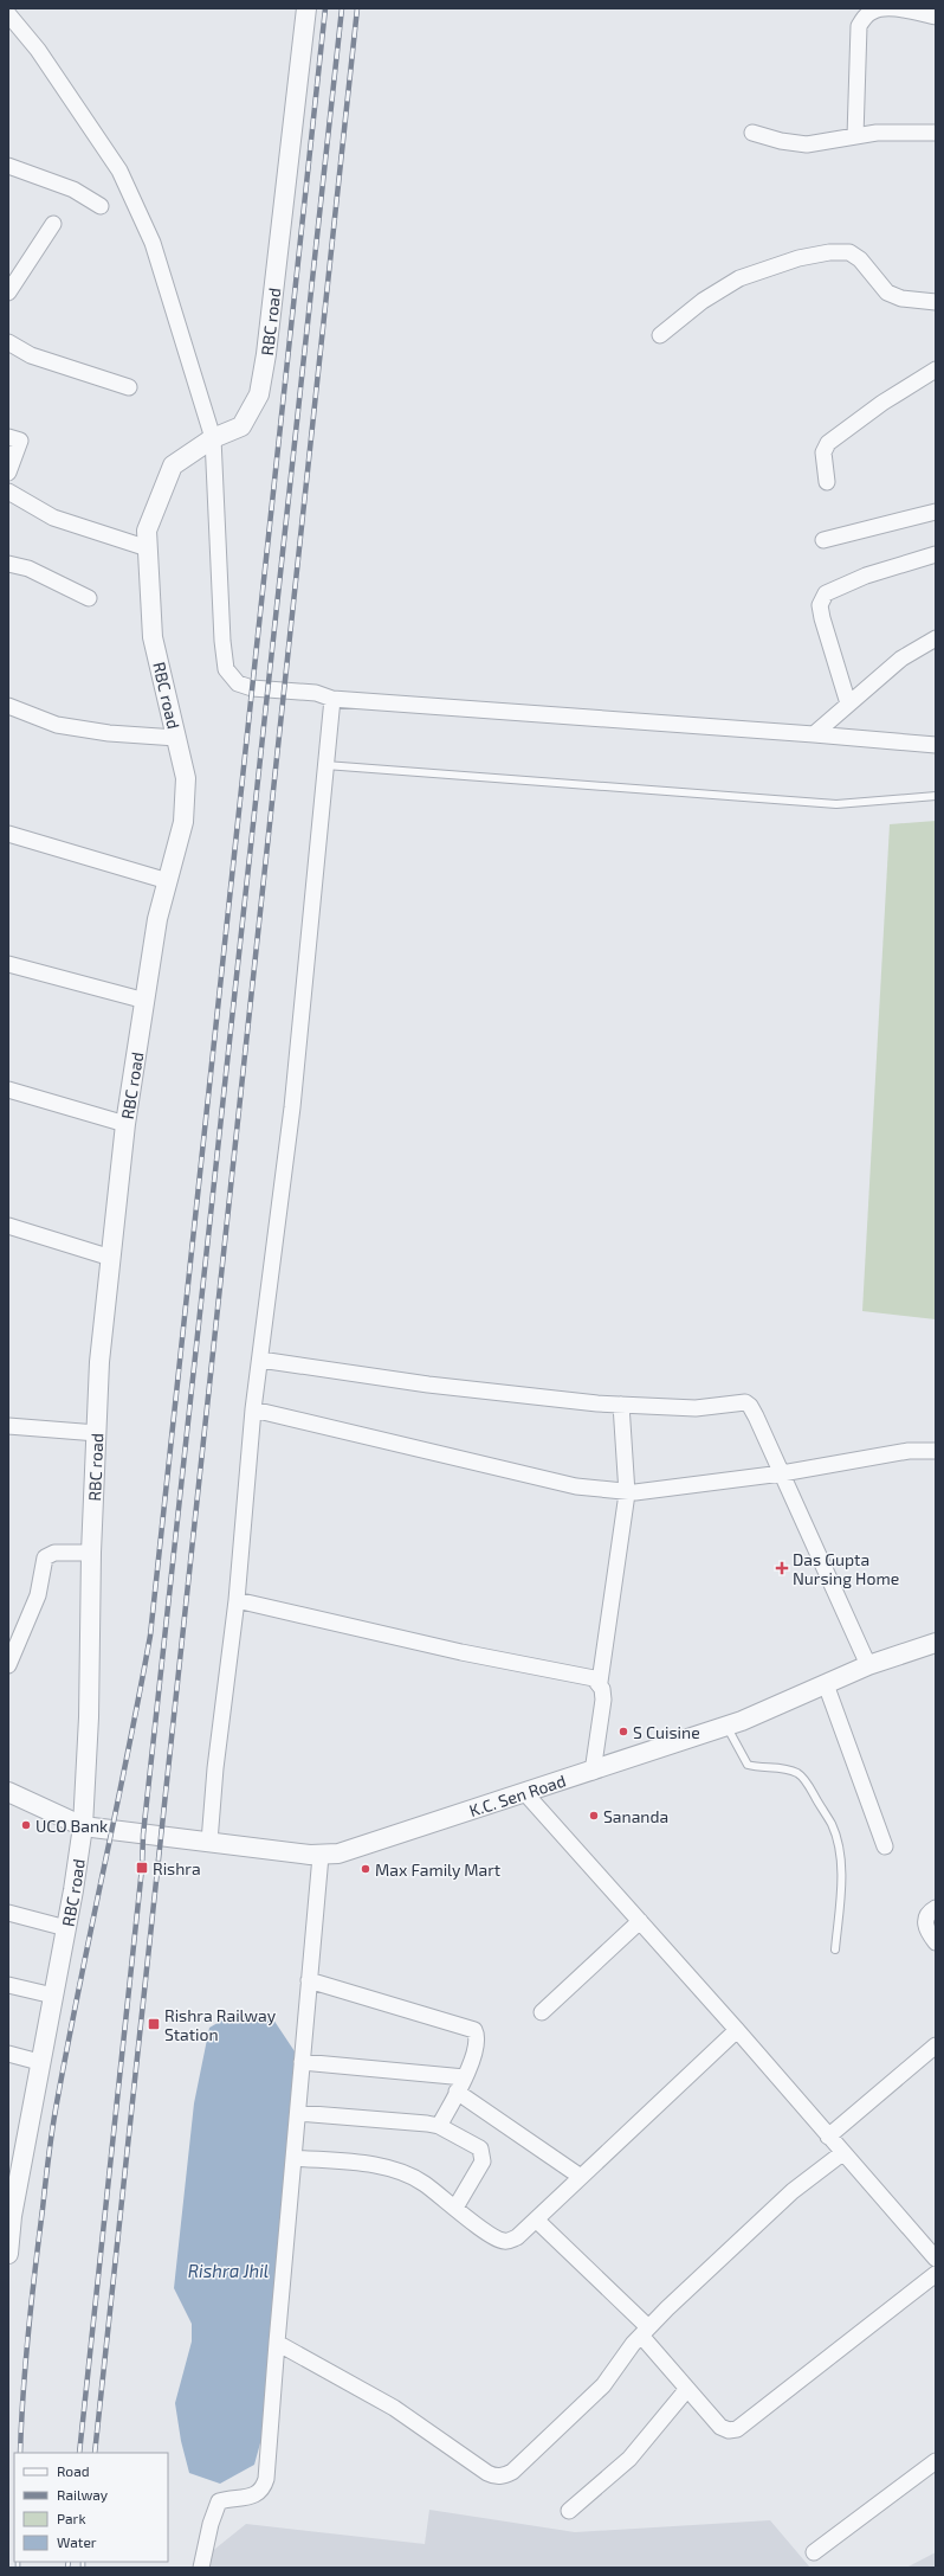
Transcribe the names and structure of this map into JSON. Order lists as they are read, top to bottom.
{
  "streets": {
    "street": ["RBC road", "K.C. Sen Road"]
  },
  "crossings": [
    ["RBC road", "K.C. Sen Road"]
  ],
  "water": ["Rishra Jhil"],
  "places": {
    "health": ["Das Gupta Nursing Home"],
    "other": [
      "S Cuisine",
      "Sananda",
      "UCO Bank",
      "Max Family Mart"
    ],
    "transit": ["Rishra", "Rishra Railway Station"]
  },
  "legend": [
    "Road",
    "Railway",
    "Park",
    "Water"
  ]
}
